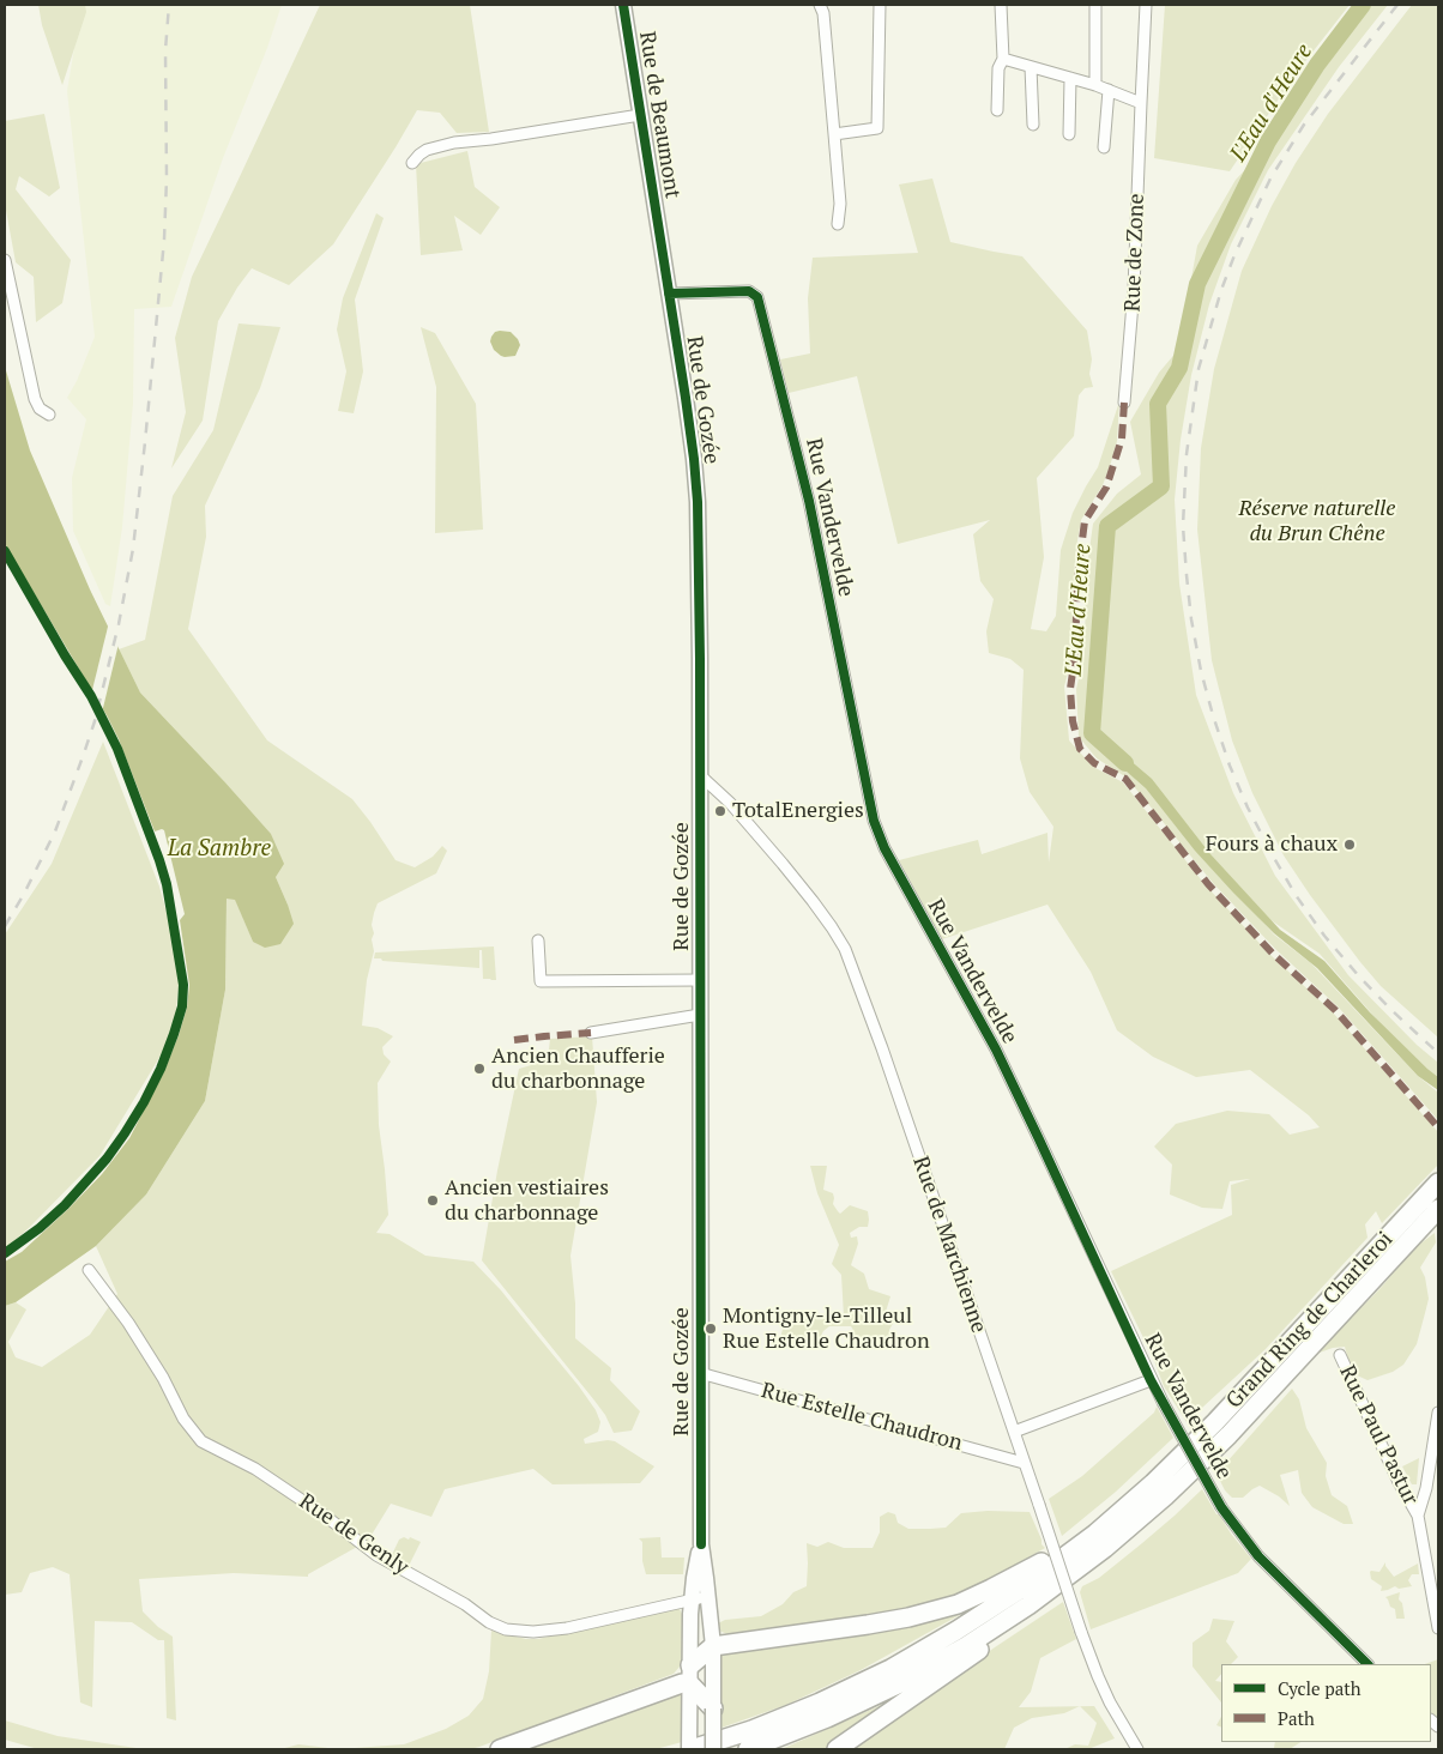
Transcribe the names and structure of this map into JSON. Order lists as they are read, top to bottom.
{
  "streets": {
    "highway": ["Grand Ring de Charleroi"],
    "main road": ["Rue de Beaumont", "Rue de Gozée"],
    "street": [
      "Rue de Zone",
      "Rue Vandervelde",
      "Rue de Marchienne",
      "Rue Estelle Chaudron",
      "Rue Paul Pastur",
      "Rue de Genly"
    ]
  },
  "crossings": [
    ["Rue de Beaumont", "Rue de Gozée"],
    ["Rue de Gozée", "Rue Vandervelde"],
    ["Rue de Gozée", "Rue de Marchienne"],
    ["Rue de Gozée", "Grand Ring de Charleroi"],
    ["Rue de Gozée", "Rue Estelle Chaudron"],
    ["Rue de Gozée", "Rue de Genly"],
    ["Rue de Marchienne", "Rue Estelle Chaudron"]
  ],
  "water": ["L'Eau d'Heure", "La Sambre"],
  "parks": ["Réserve naturelle du Brun Chêne"],
  "places": [
    "TotalEnergies",
    "Fours à chaux",
    "Ancien Chaufferie du charbonnage",
    "Ancien vestiaires du charbonnage",
    "Montigny-le-Tilleul Rue Estelle Chaudron"
  ],
  "legend": ["Cycle path", "Path"]
}
